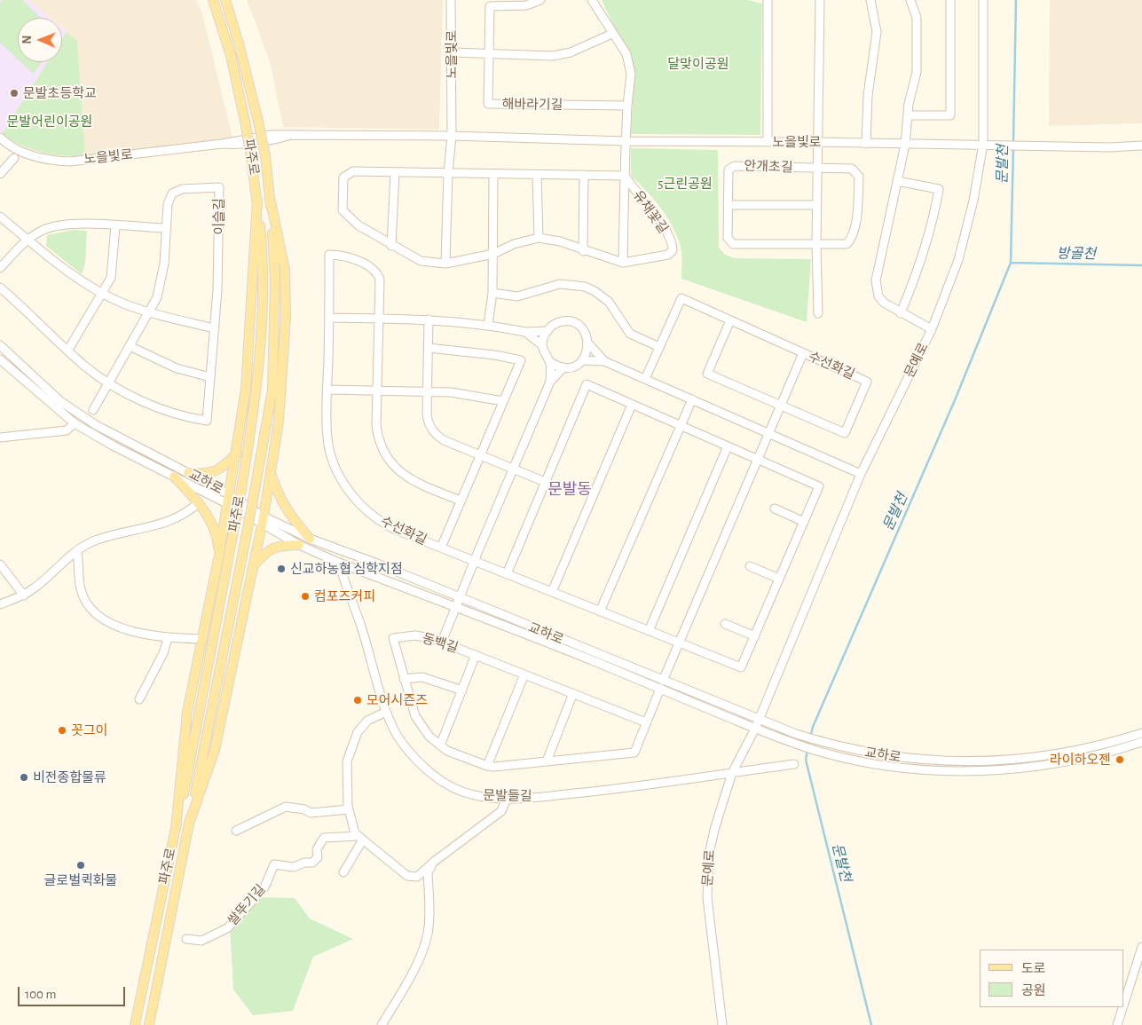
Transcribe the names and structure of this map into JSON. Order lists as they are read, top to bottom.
{
  "streets": {
    "main road": ["파주로"],
    "street": [
      "노을빛로",
      "해바라기길",
      "안개초길",
      "유채꽃길",
      "이슬길",
      "문예로",
      "수선화길",
      "교하로",
      "동백길",
      "문발들길",
      "쌀뚜기길"
    ]
  },
  "crossings": [
    ["노을빛로", "유채꽃길"],
    ["노을빛로", "문예로"],
    ["문예로", "교하로"],
    ["문예로", "문발들길"],
    ["수선화길", "교하로"],
    ["수선화길", "동백길"],
    ["교하로", "동백길"],
    ["교하로", "문발들길"]
  ],
  "districts": ["문발동"],
  "water": ["문발천", "방골천"],
  "parks": ["달맞이공원", "문발어린이공원", "5근린공원"],
  "places": [
    "문발초등학교",
    "신교하농협 심학지점",
    "컴포즈커피",
    "모어시즌즈",
    "꼿그이",
    "라이하오젠",
    "비전종합물류",
    "글로벌퀵화물"
  ],
  "legend": ["도로", "공원"],
  "scale_bar": "100 m",
  "north": "left"
}
